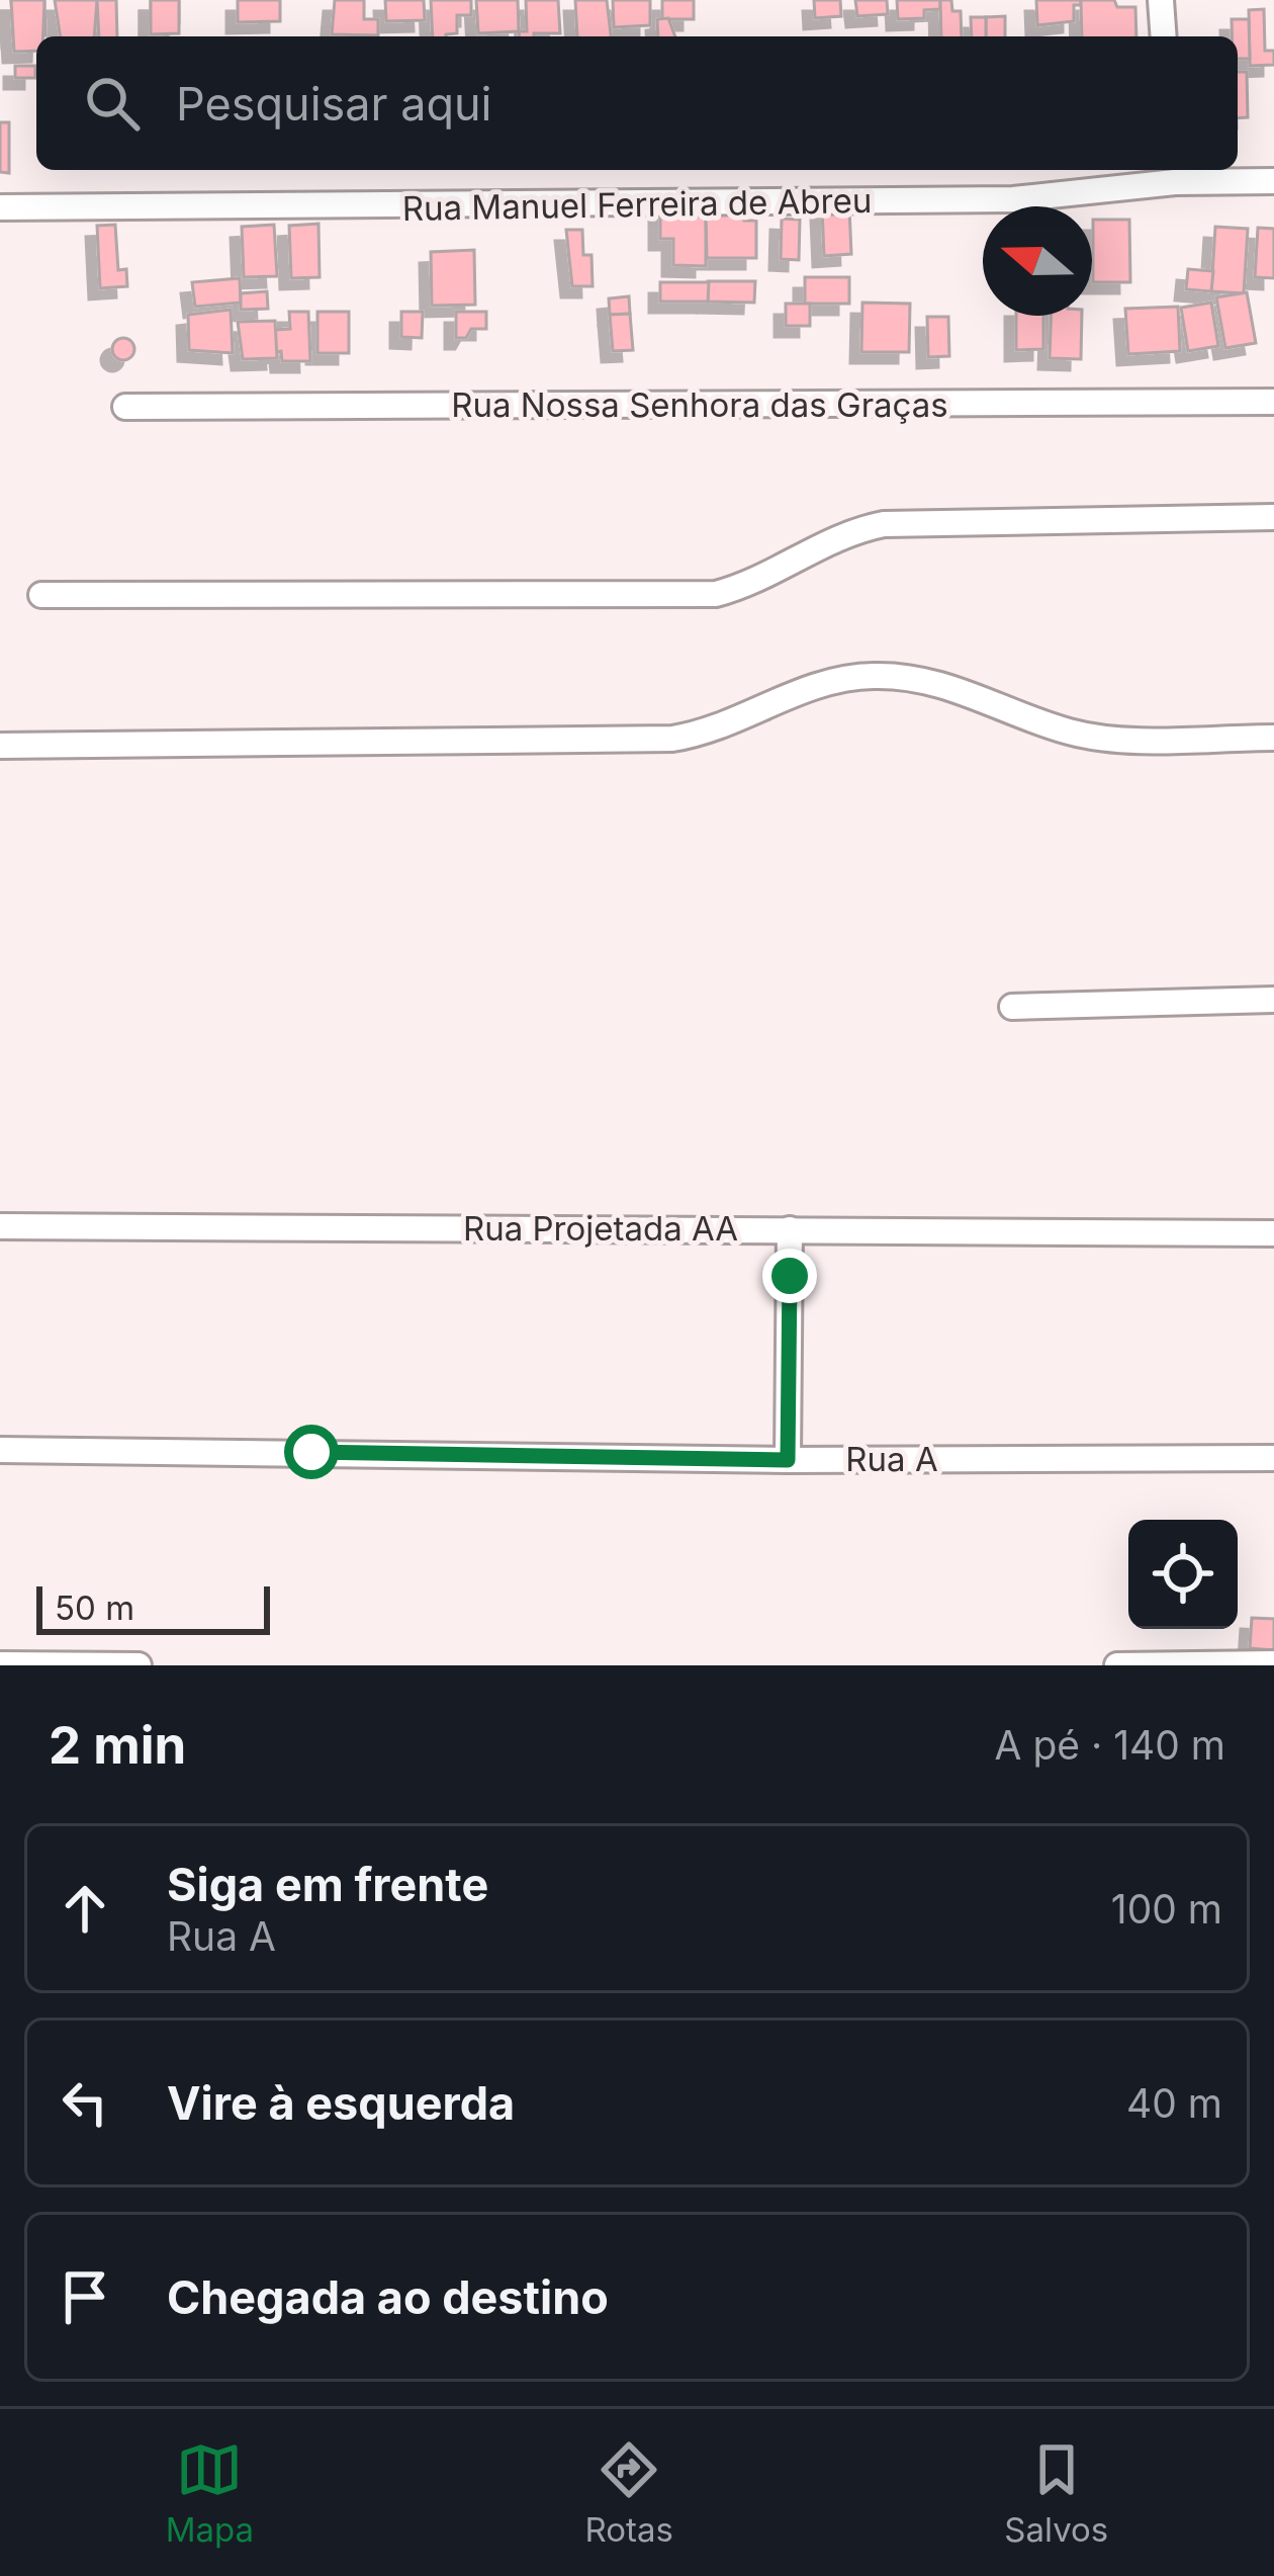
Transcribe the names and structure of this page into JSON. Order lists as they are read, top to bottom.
{
  "streets": {
    "street": [
      "Rua Manuel Ferreira de Abreu",
      "Rua Nossa Senhora das Graças",
      "Rua Projetada AA",
      "Rua A"
    ]
  },
  "scale_bar": "50 m",
  "north": "left",
  "page": {
    "search": "Pesquisar aqui",
    "scale": "50 m",
    "heading": ["2 min", "A pé · 140 m"],
    "list": [
      ["Siga em frente", "Rua A", "100 m"],
      ["Vire à esquerda", "40 m"],
      "Chegada ao destino"
    ],
    "nav": ["Mapa", "Rotas", "Salvos"]
  }
}
